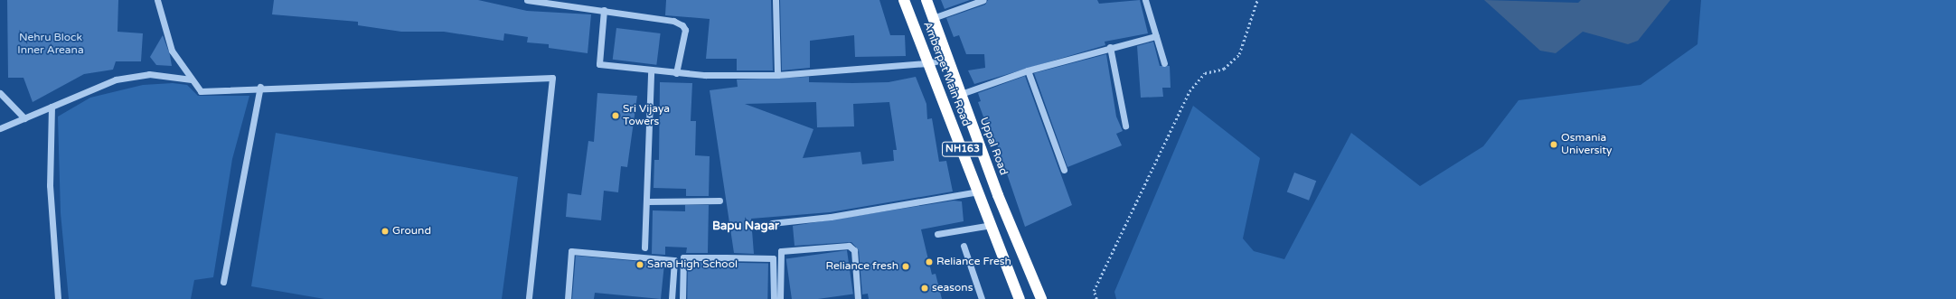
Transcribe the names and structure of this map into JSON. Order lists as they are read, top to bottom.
{
  "streets": {
    "highway": ["Amberpet Main Road", "Uppal Road", "NH163"]
  },
  "districts": ["Bapu Nagar"],
  "parks": ["Nehru Block Inner Areana"],
  "places": [
    "Sri Vijaya Towers",
    "Osmania University",
    "Ground",
    "Reliance Fresh",
    "Sana High School",
    "Reliance fresh",
    "seasons"
  ]
}
